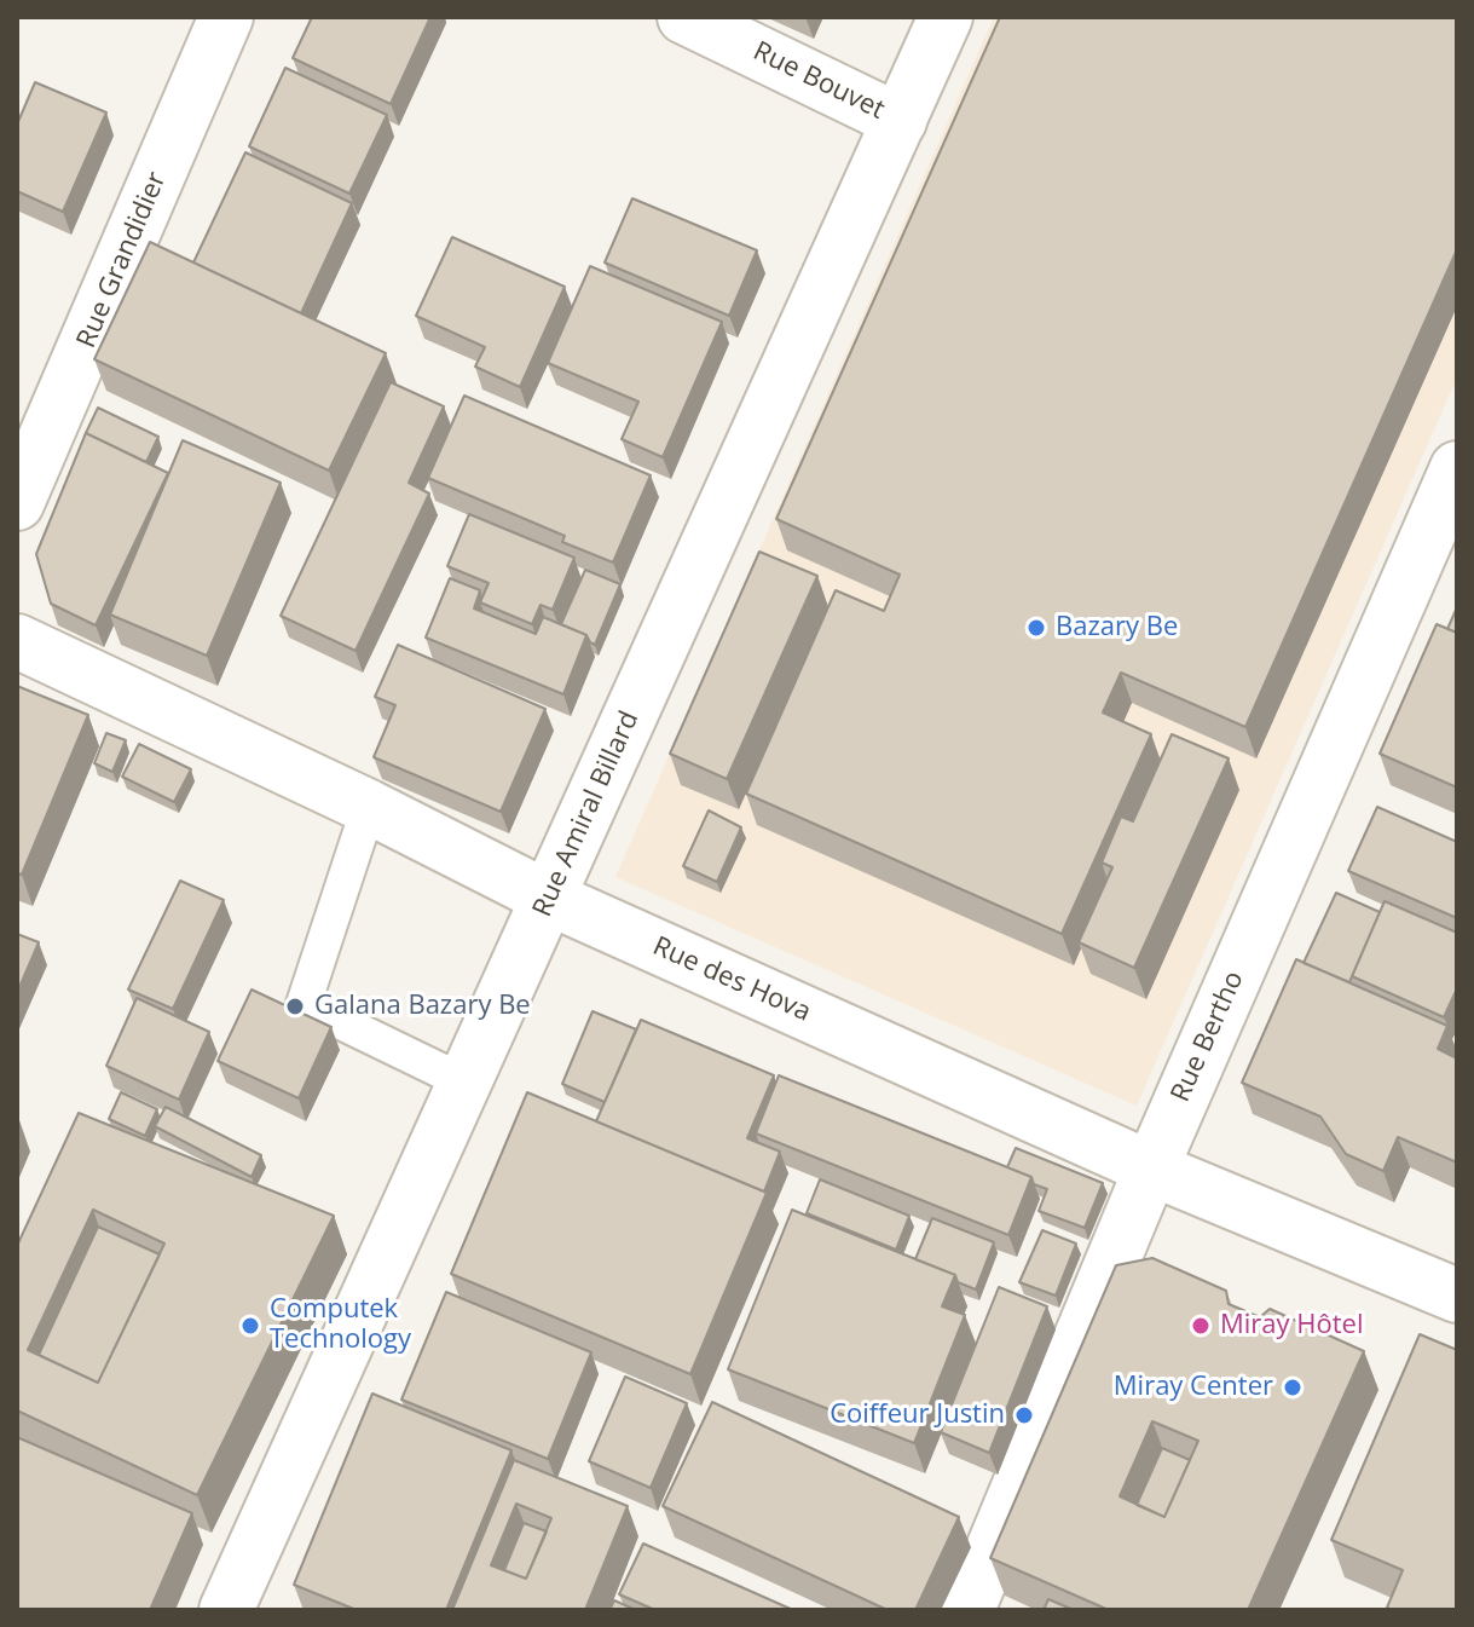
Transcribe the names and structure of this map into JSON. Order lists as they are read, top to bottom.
{
  "streets": {
    "street": [
      "Rue Bouvet",
      "Rue Grandidier",
      "Rue Amiral Billard",
      "Rue des Hova",
      "Rue Bertho"
    ]
  },
  "crossings": [
    ["Rue Bouvet", "Rue Amiral Billard"],
    ["Rue Amiral Billard", "Rue des Hova"],
    ["Rue des Hova", "Rue Bertho"]
  ],
  "places": [
    "Bazary Be",
    "Galana Bazary Be",
    "Computek Technology",
    "Miray Hôtel",
    "Miray Center",
    "Coiffeur Justin"
  ]
}
